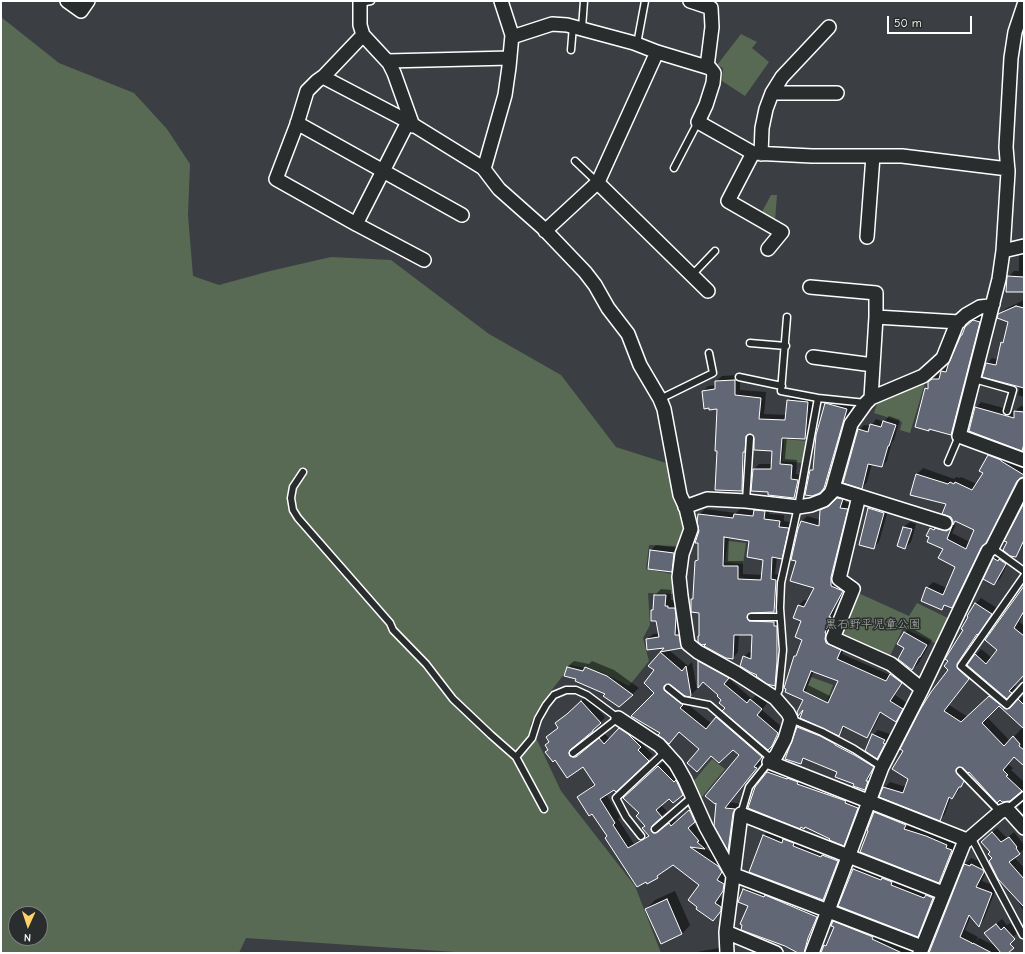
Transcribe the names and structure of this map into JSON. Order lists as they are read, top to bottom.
{
  "parks": ["黒石野平児童公園"],
  "scale_bar": "50 m",
  "north": "bottom"
}
